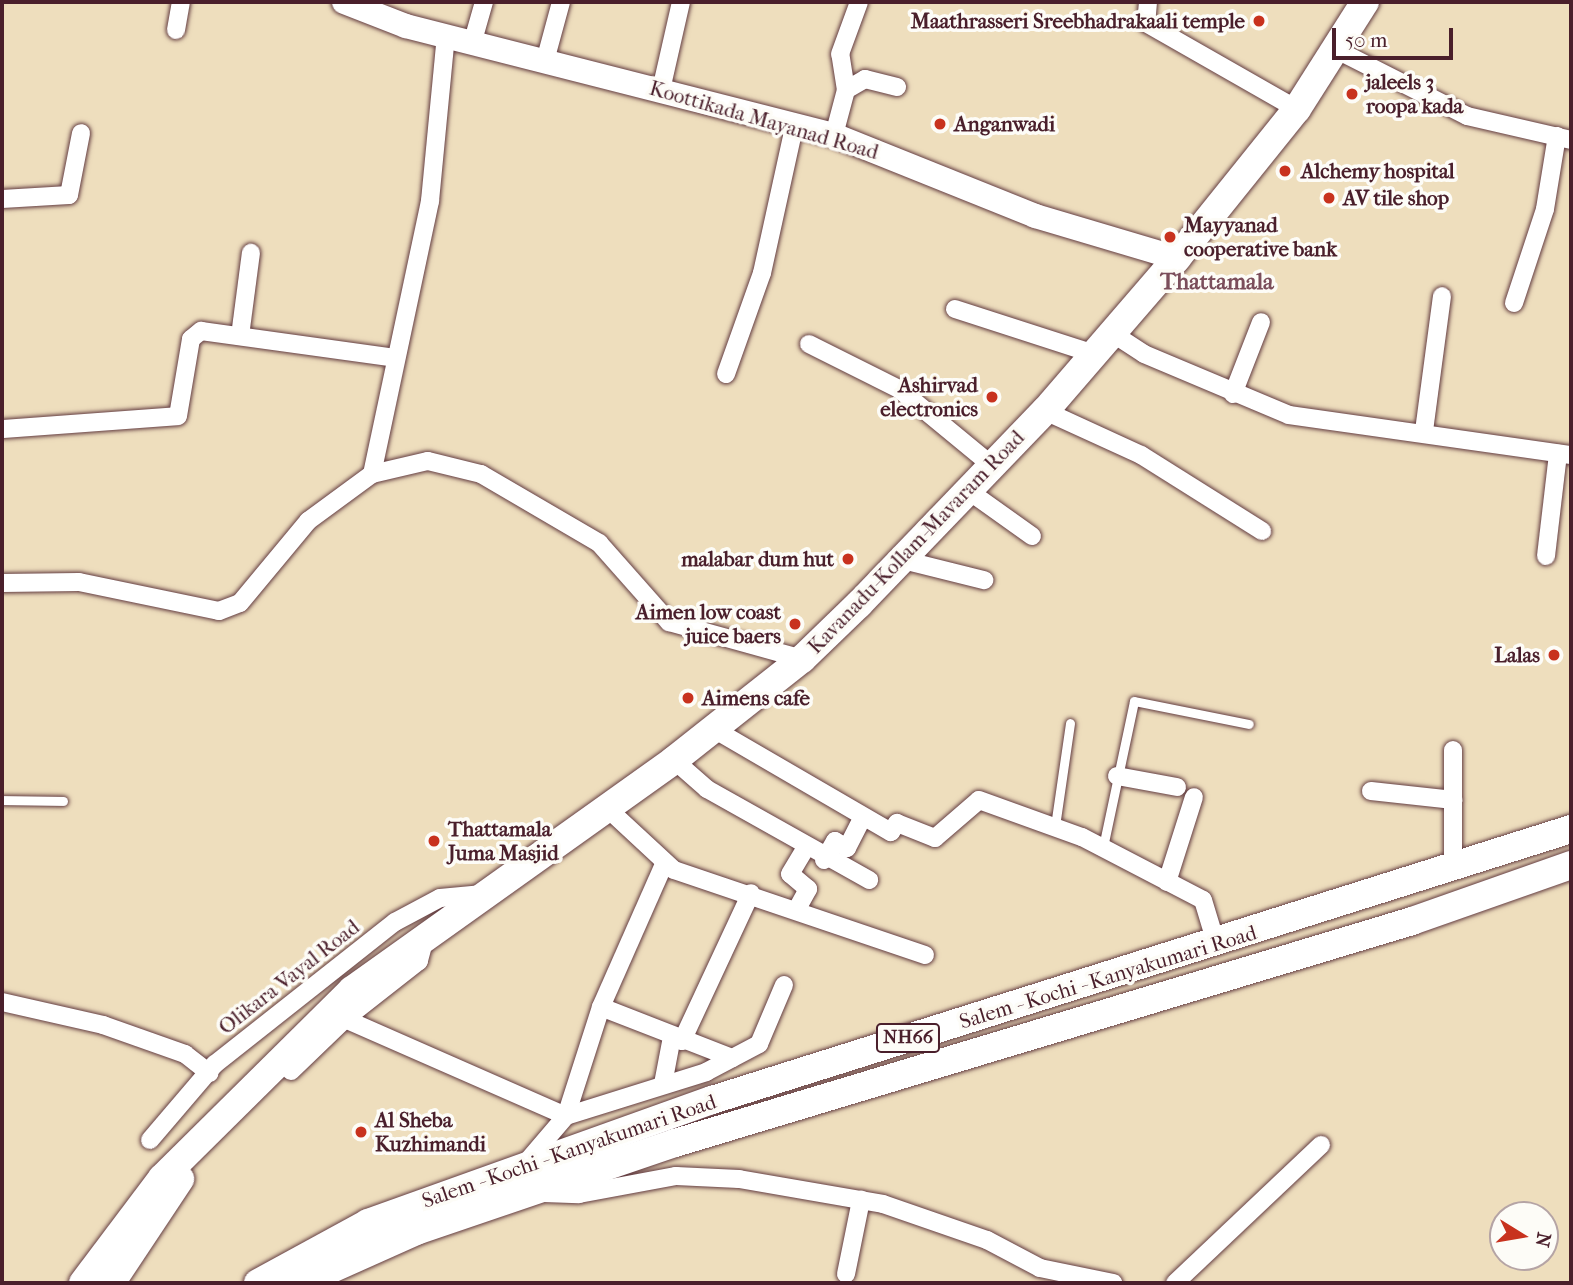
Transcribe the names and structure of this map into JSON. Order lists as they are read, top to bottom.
{
  "streets": {
    "main road": [
      "Koottikada Mayanad Road",
      "Kavanadu-Kollam-Mavaram Road",
      "Salem - Kochi - Kanyakumari Road",
      "NH66"
    ],
    "street": ["Olikara Vayal Road"]
  },
  "crossings": [
    ["Koottikada Mayanad Road", "Kavanadu-Kollam-Mavaram Road"],
    ["Kavanadu-Kollam-Mavaram Road", "Olikara Vayal Road"]
  ],
  "districts": ["Thattamala"],
  "places": [
    "Maathrasseri Sreebhadrakaali temple",
    "jaleels 3 roopa kada",
    "Anganwadi",
    "Alchemy hospital",
    "AV tile shop",
    "Mayyanad cooperative bank",
    "Ashirvad electronics",
    "malabar dum hut",
    "Aimen low coast juice baers",
    "Lalas",
    "Aimens cafe",
    "Thattamala Juma Masjid",
    "Al Sheba Kuzhimandi"
  ],
  "scale_bar": "50 m",
  "north": "right"
}
